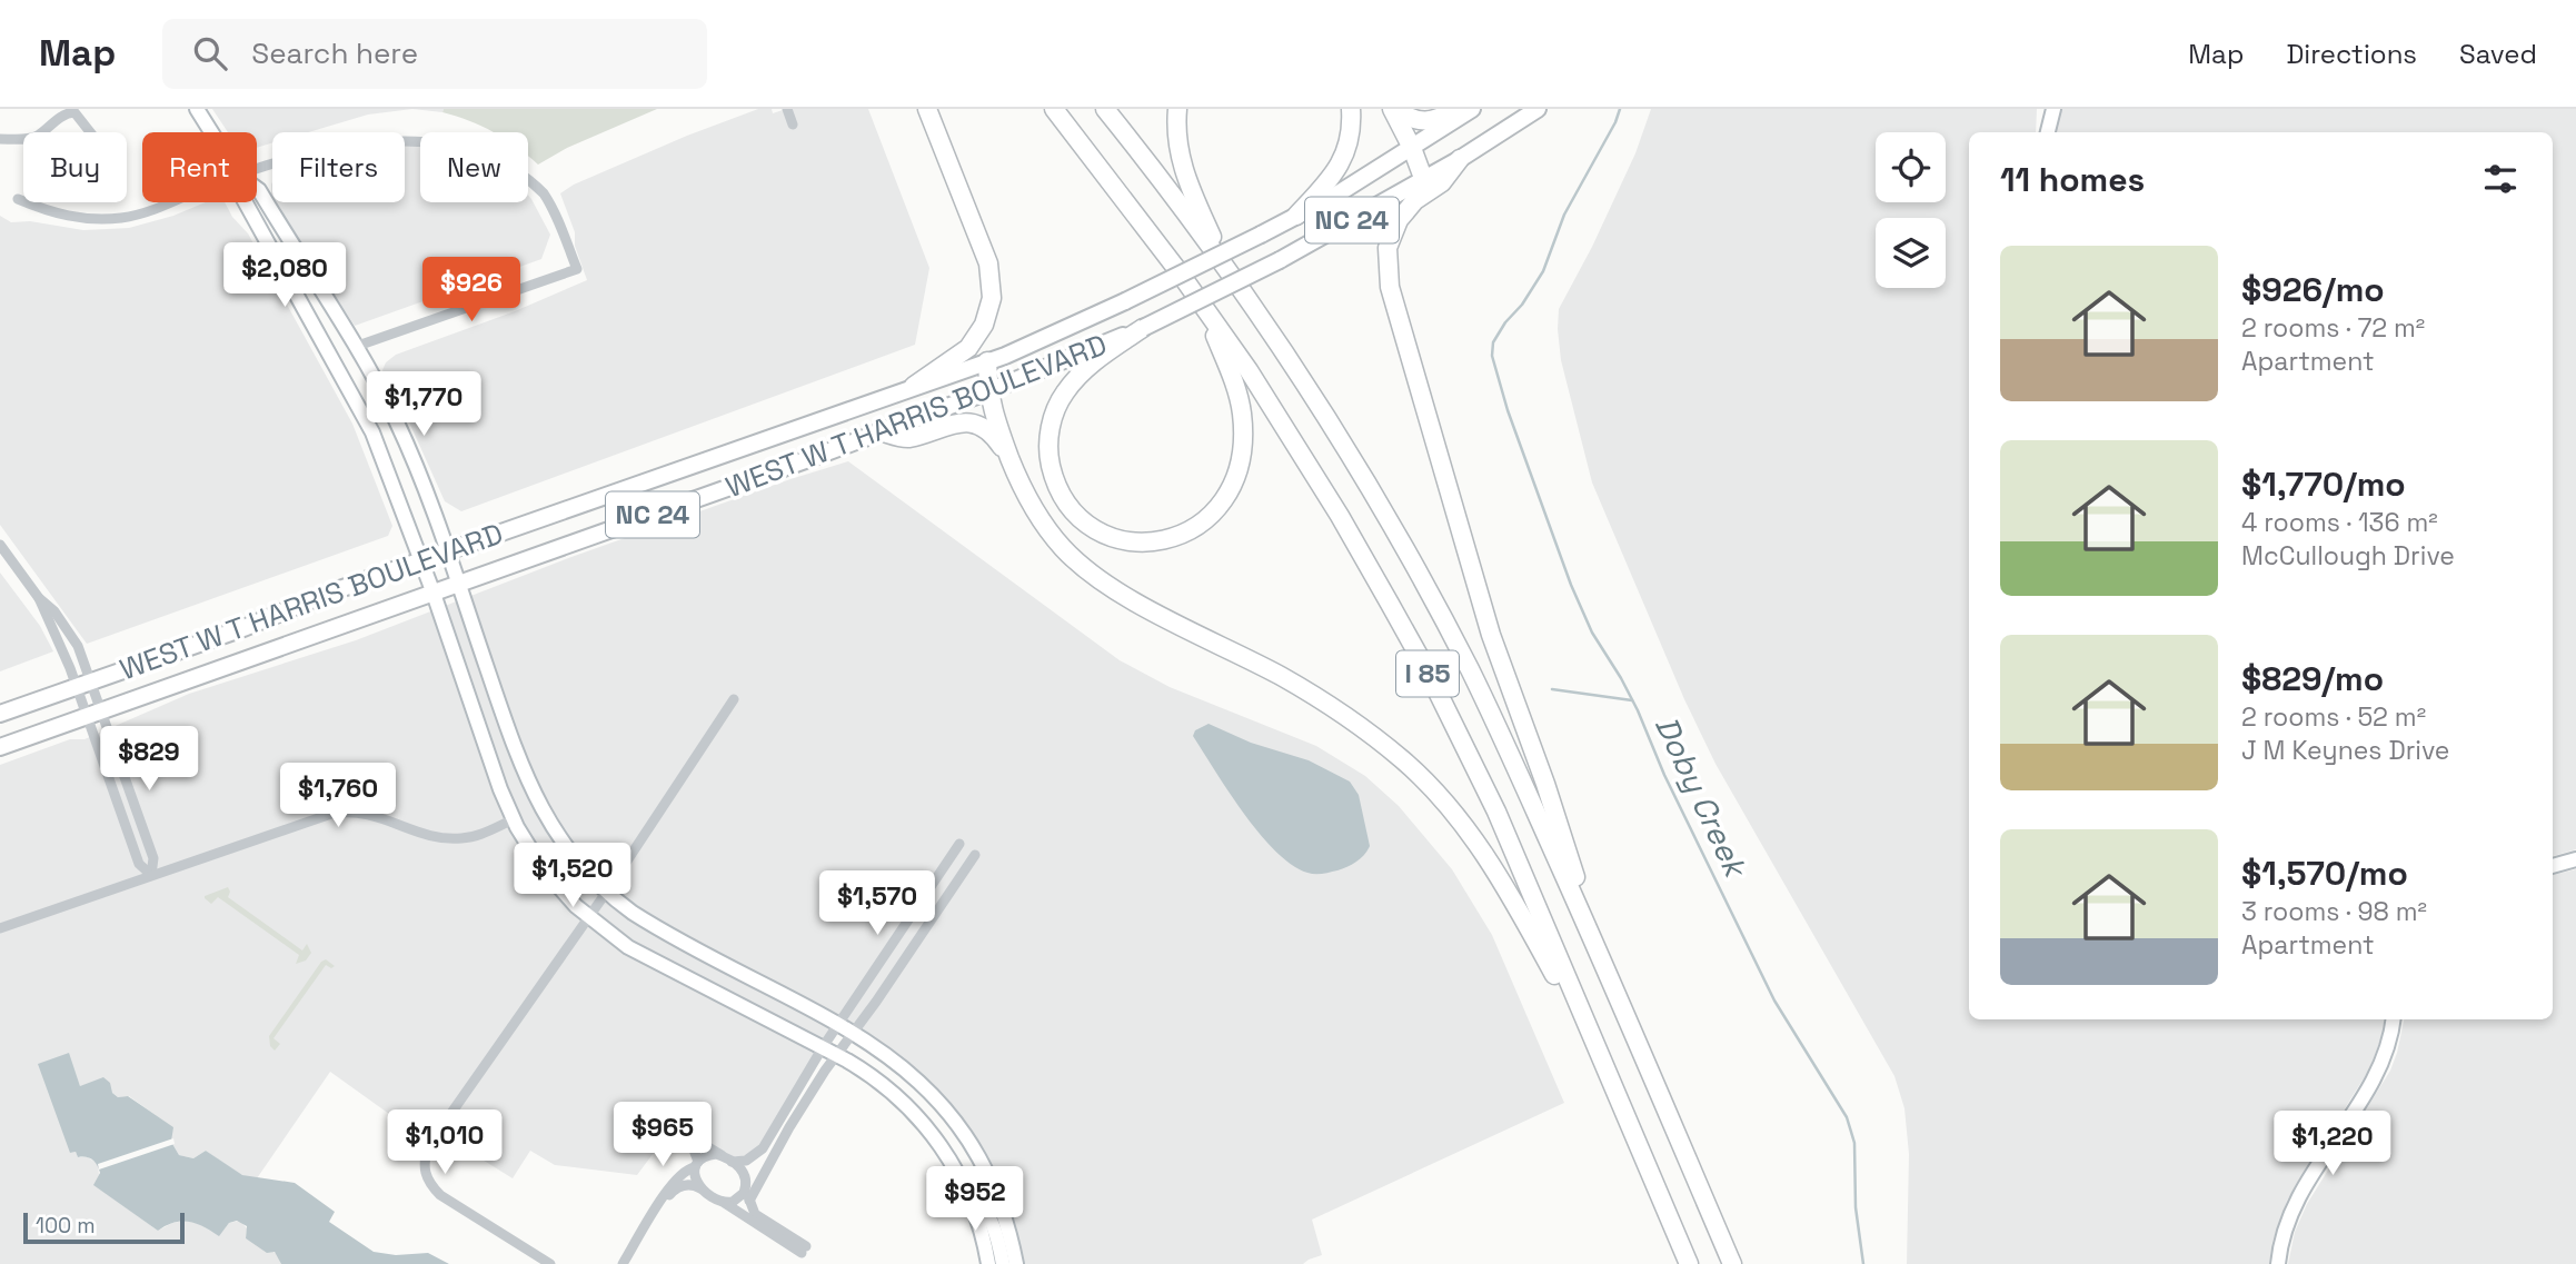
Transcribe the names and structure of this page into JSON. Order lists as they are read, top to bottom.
{
  "streets": {
    "highway": ["I 85"],
    "main road": ["NC 24", "WEST W T HARRIS BOULEVARD"]
  },
  "water": ["Doby Creek"],
  "scale_bar": "100 m",
  "page": {
    "header": "Map",
    "search": "Search here",
    "nav": ["Map", "Directions", "Saved"],
    "chip": [
      "Buy",
      "Rent",
      "Filters",
      "New"
    ],
    "heading": "11 homes",
    "list": [
      {
        "name": "$926/mo",
        "note": "2 rooms · 72 m² · Apartment"
      },
      {
        "name": "$1,770/mo",
        "note": "4 rooms · 136 m² · McCullough Drive"
      },
      {
        "name": "$829/mo",
        "note": "2 rooms · 52 m² · J M Keynes Drive"
      },
      {
        "name": "$1,570/mo",
        "note": "3 rooms · 98 m² · Apartment"
      }
    ],
    "price": [
      "$2,080",
      "$926",
      "$1,770",
      "$829",
      "$1,760",
      "$1,520",
      "$1,570",
      "$965",
      "$1,010",
      "$1,220",
      "$952"
    ],
    "scale": "100 m"
  }
}
